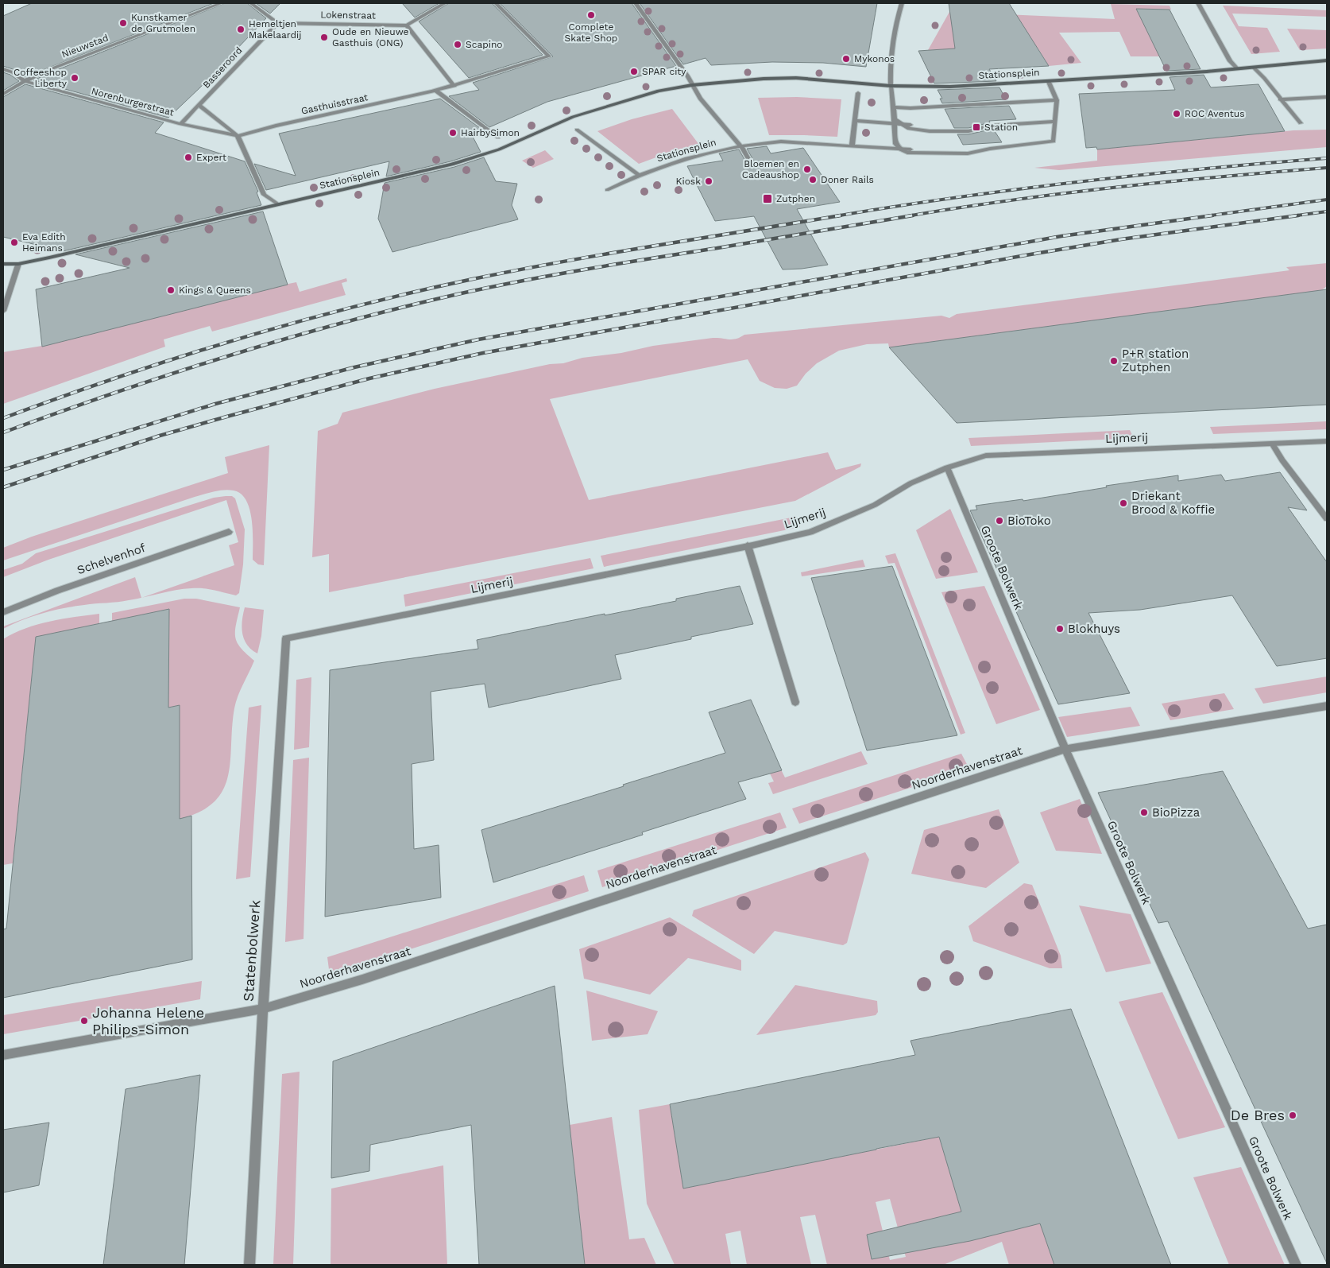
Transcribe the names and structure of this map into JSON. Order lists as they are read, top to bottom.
{
  "streets": {
    "street": [
      "Lokenstraat",
      "Nieuwstad",
      "Basseroord",
      "Stationsplein",
      "Norenburgerstraat",
      "Gasthuisstraat",
      "Lijmerij",
      "Schelvenhof",
      "Groote Bolwerk",
      "Noorderhavenstraat",
      "Statenbolwerk"
    ]
  },
  "crossings": [
    ["Lokenstraat", "Basseroord"],
    ["Nieuwstad", "Norenburgerstraat"],
    ["Basseroord", "Norenburgerstraat"],
    ["Norenburgerstraat", "Gasthuisstraat"],
    ["Lijmerij", "Groote Bolwerk"],
    ["Lijmerij", "Statenbolwerk"],
    ["Groote Bolwerk", "Noorderhavenstraat"],
    ["Noorderhavenstraat", "Statenbolwerk"]
  ],
  "places": {
    "other": [
      "Complete Skate Shop",
      "Kunstkamer de Grutmolen",
      "Hemeltjen Makelaardij",
      "Oude en Nieuwe Gasthuis (ONG)",
      "Scapino",
      "Mykonos",
      "SPAR city",
      "Coffeeshop Liberty",
      "ROC Aventus",
      "HairbySimon",
      "Expert",
      "Bloemen en Cadeaushop",
      "Doner Rails",
      "Kiosk",
      "Eva Edith Heimans",
      "Kings & Queens",
      "P+R station Zutphen",
      "Driekant Brood & Koffie",
      "BioToko",
      "Blokhuys",
      "BioPizza",
      "Johanna Helene Philips-Simon",
      "De Bres"
    ],
    "transit": ["Station", "Zutphen"]
  }
}
